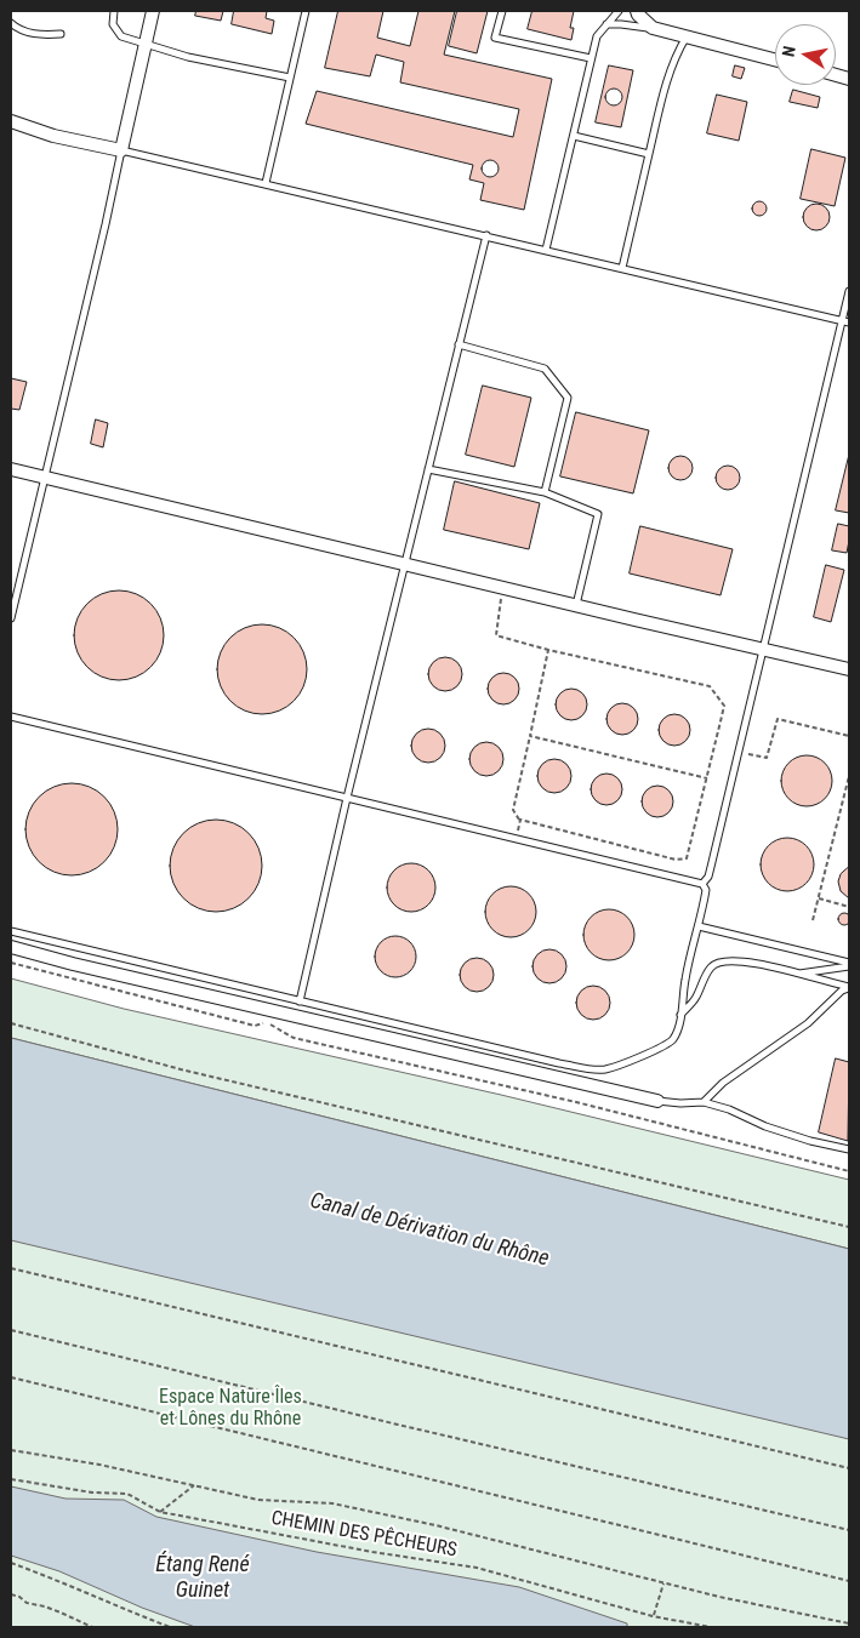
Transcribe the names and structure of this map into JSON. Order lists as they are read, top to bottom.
{
  "streets": {
    "path": ["CHEMIN DES PÊCHEURS"]
  },
  "water": ["Canal de Dérivation du Rhône", "Étang René Guinet"],
  "parks": ["Espace Nature Îles et Lônes du Rhône"],
  "north": "left"
}
